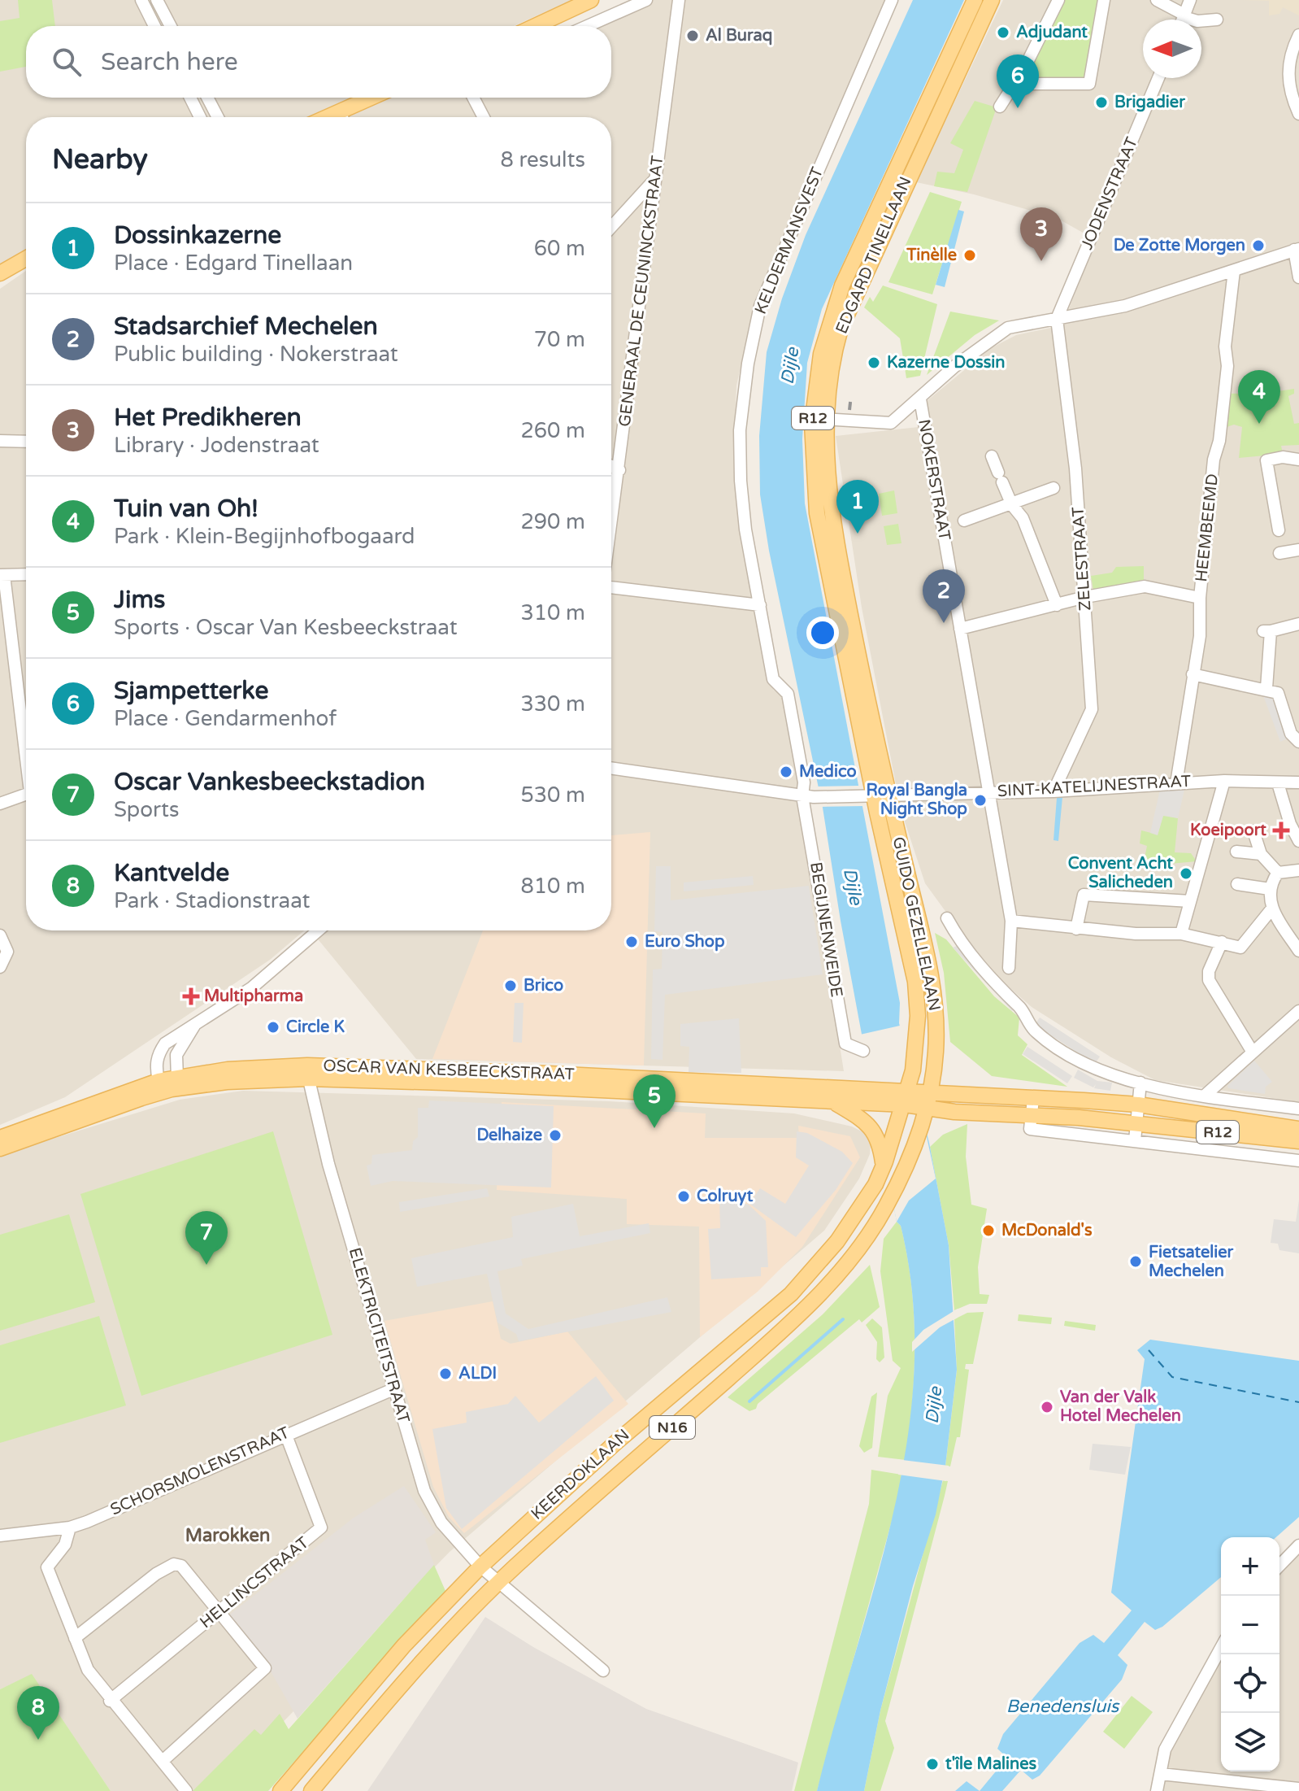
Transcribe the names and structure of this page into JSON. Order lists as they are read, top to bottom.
{
  "streets": {
    "main road": [
      "EDGARD TINELLAAN",
      "R12",
      "GUIDO GEZELLELAAN",
      "OSCAR VAN KESBEECKSTRAAT",
      "N16",
      "KEERDOKLAAN"
    ],
    "street": [
      "JODENSTRAAT",
      "KELDERMANSVEST",
      "GENERAAL DE CEUNINCKSTRAAT",
      "NOKERSTRAAT",
      "HEEMBEEMD",
      "ZELESTRAAT",
      "SINT-KATELIJNESTRAAT",
      "BEGIJNENWEIDE",
      "ELEKTRICITEITSTRAAT",
      "SCHORSMOLENSTRAAT",
      "HELLINCSTRAAT"
    ]
  },
  "crossings": [
    ["JODENSTRAAT", "ZELESTRAAT"],
    ["KELDERMANSVEST", "SINT-KATELIJNESTRAAT"],
    ["KELDERMANSVEST", "BEGIJNENWEIDE"],
    ["EDGARD TINELLAAN", "SINT-KATELIJNESTRAAT"],
    ["EDGARD TINELLAAN", "GUIDO GEZELLELAAN"],
    ["R12", "GUIDO GEZELLELAAN"],
    ["R12", "OSCAR VAN KESBEECKSTRAAT"],
    ["R12", "N16"],
    ["R12", "KEERDOKLAAN"],
    ["NOKERSTRAAT", "SINT-KATELIJNESTRAAT"],
    ["HEEMBEEMD", "SINT-KATELIJNESTRAAT"],
    ["ZELESTRAAT", "SINT-KATELIJNESTRAAT"],
    ["SINT-KATELIJNESTRAAT", "GUIDO GEZELLELAAN"],
    ["SINT-KATELIJNESTRAAT", "BEGIJNENWEIDE"],
    ["GUIDO GEZELLELAAN", "OSCAR VAN KESBEECKSTRAAT"],
    ["GUIDO GEZELLELAAN", "N16"],
    ["GUIDO GEZELLELAAN", "KEERDOKLAAN"],
    ["OSCAR VAN KESBEECKSTRAAT", "ELEKTRICITEITSTRAAT"],
    ["OSCAR VAN KESBEECKSTRAAT", "N16"],
    ["ELEKTRICITEITSTRAAT", "SCHORSMOLENSTRAAT"],
    ["ELEKTRICITEITSTRAAT", "KEERDOKLAAN"],
    ["N16", "KEERDOKLAAN"],
    ["SCHORSMOLENSTRAAT", "HELLINCSTRAAT"]
  ],
  "districts": ["Marokken"],
  "water": ["Dijle", "Benedensluis"],
  "places": {
    "other": [
      "Adjudant",
      "Al Buraq",
      "Brigadier",
      "De Zotte Morgen",
      "Tinèlle",
      "Kazerne Dossin",
      "Medico",
      "Royal Bangla Night Shop",
      "Convent Acht Salicheden",
      "Euro Shop",
      "Brico",
      "Circle K",
      "Delhaize",
      "Colruyt",
      "McDonald's",
      "Fietsatelier Mechelen",
      "ALDI",
      "Van der Valk Hotel Mechelen",
      "t'île Malines"
    ],
    "health": ["Koeipoort", "Multipharma"]
  },
  "north": "left",
  "page": {
    "search": "Search here",
    "pins": [
      "6",
      "3",
      "4",
      "1",
      "2",
      "5",
      "7",
      "8"
    ],
    "heading": ["Nearby", "8 results"],
    "list": [
      {
        "mark": "1",
        "name": "Dossinkazerne",
        "note": "Place · Edgard Tinellaan",
        "value": "60 m"
      },
      {
        "mark": "2",
        "name": "Stadsarchief Mechelen",
        "note": "Public building · Nokerstraat",
        "value": "70 m"
      },
      {
        "mark": "3",
        "name": "Het Predikheren",
        "note": "Library · Jodenstraat",
        "value": "260 m"
      },
      {
        "mark": "4",
        "name": "Tuin van Oh!",
        "note": "Park · Klein-Begijnhofbogaard",
        "value": "290 m"
      },
      {
        "mark": "5",
        "name": "Jims",
        "note": "Sports · Oscar Van Kesbeeckstraat",
        "value": "310 m"
      },
      {
        "mark": "6",
        "name": "Sjampetterke",
        "note": "Place · Gendarmenhof",
        "value": "330 m"
      },
      {
        "mark": "7",
        "name": "Oscar Vankesbeeckstadion",
        "note": "Sports",
        "value": "530 m"
      },
      {
        "mark": "8",
        "name": "Kantvelde",
        "note": "Park · Stadionstraat",
        "value": "810 m"
      }
    ],
    "map_buttons": ["+", "−"]
  }
}
